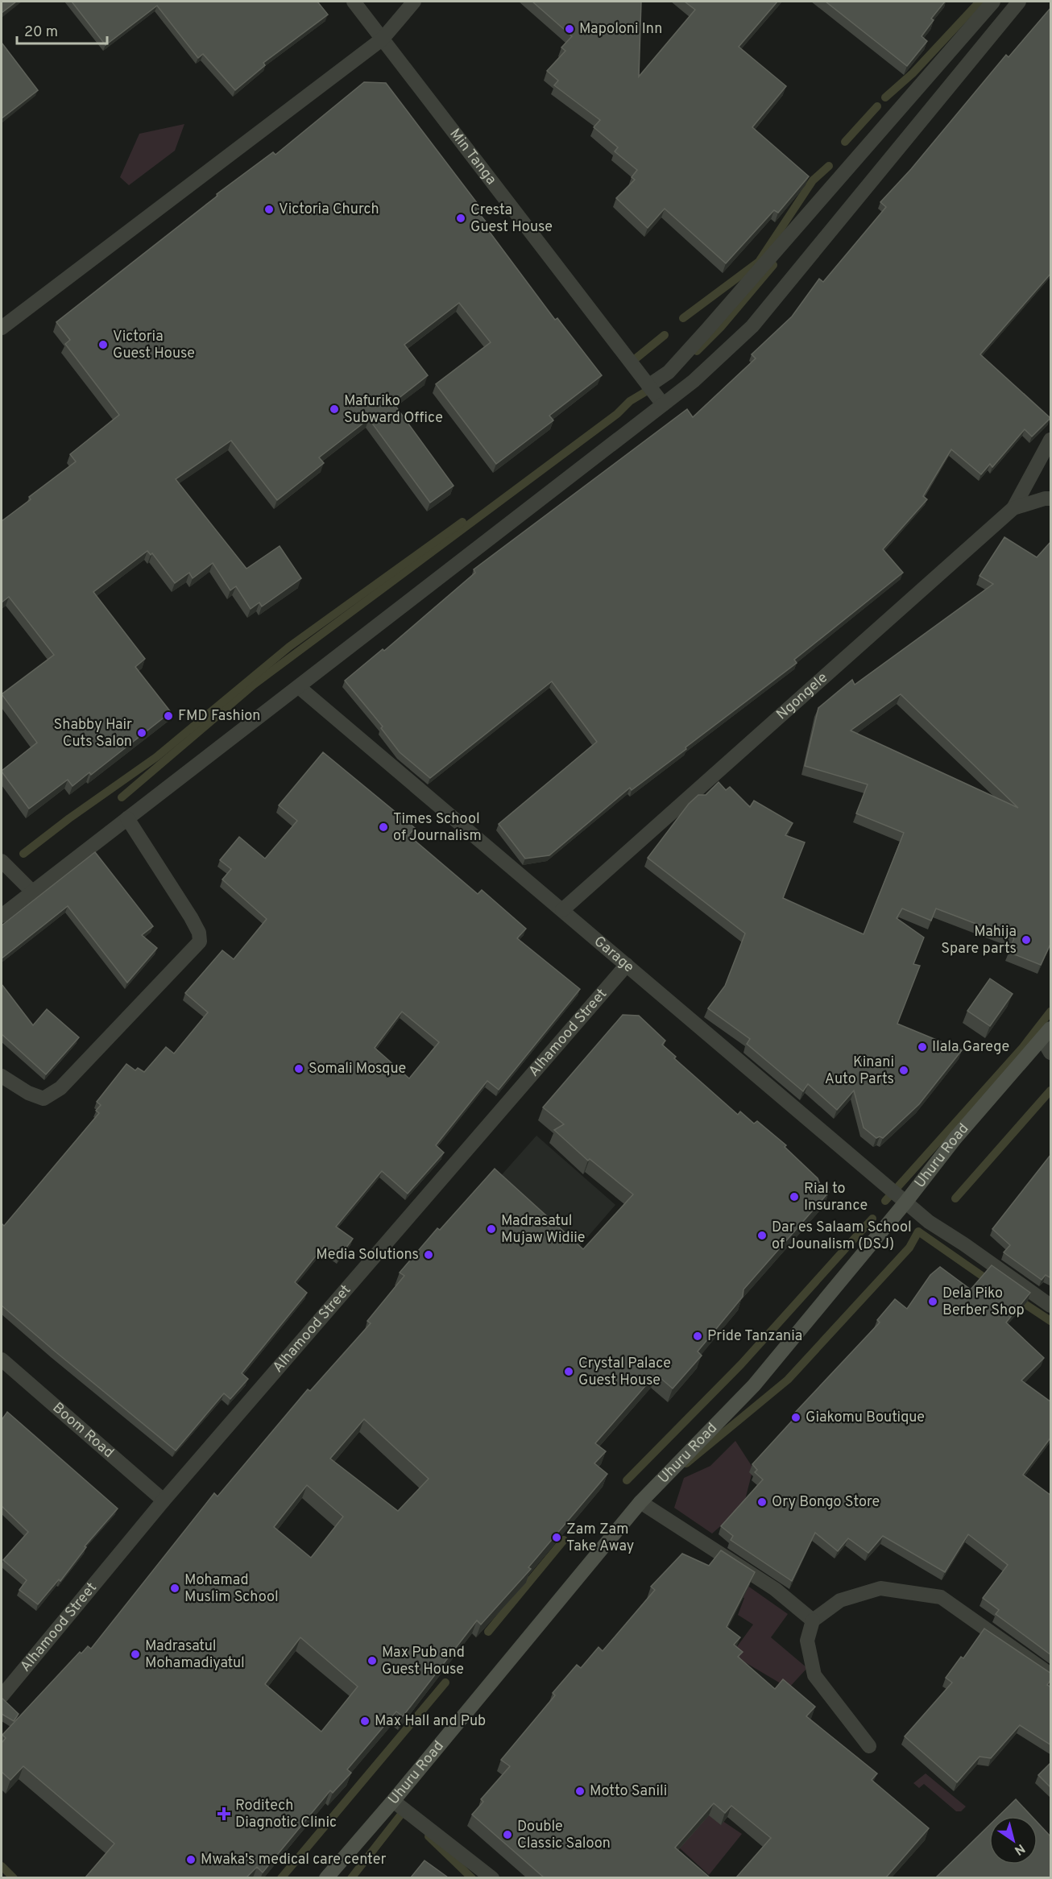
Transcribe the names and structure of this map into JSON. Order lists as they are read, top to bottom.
{
  "streets": {
    "main road": ["Uhuru Road"],
    "street": [
      "Min Tanga",
      "Ngongele",
      "Garage",
      "Alhamood Street",
      "Boom Road"
    ]
  },
  "crossings": [
    ["Ngongele", "Garage"],
    ["Garage", "Alhamood Street"],
    ["Garage", "Uhuru Road"],
    ["Alhamood Street", "Boom Road"]
  ],
  "places": {
    "other": [
      "Mapoloni Inn",
      "Victoria Church",
      "Cresta Guest House",
      "Victoria Guest House",
      "Mafuriko Subward Office",
      "FMD Fashion",
      "Shabby Hair Cuts Salon",
      "Times School of Journalism",
      "Mahija Spare parts",
      "Ilala Garege",
      "Somali Mosque",
      "Kinani Auto Parts",
      "Rial to Insurance",
      "Madrasatul Mujaw Widiie",
      "Dar es Salaam School of Jounalism (DSJ)",
      "Media Solutions",
      "Dela Piko Berber Shop",
      "Pride Tanzania",
      "Crystal Palace Guest House",
      "Giakomu Boutique",
      "Ory Bongo Store",
      "Zam Zam Take Away",
      "Mohamad Muslim School",
      "Madrasatul Mohamadiyatul",
      "Max Pub and Guest House",
      "Max Hall and Pub",
      "Motto Sanili",
      "Double Classic Saloon",
      "Mwaka's medical care center"
    ],
    "health": ["Roditech Diagnotic Clinic"]
  },
  "scale_bar": "20 m",
  "north": "bottom right"
}
